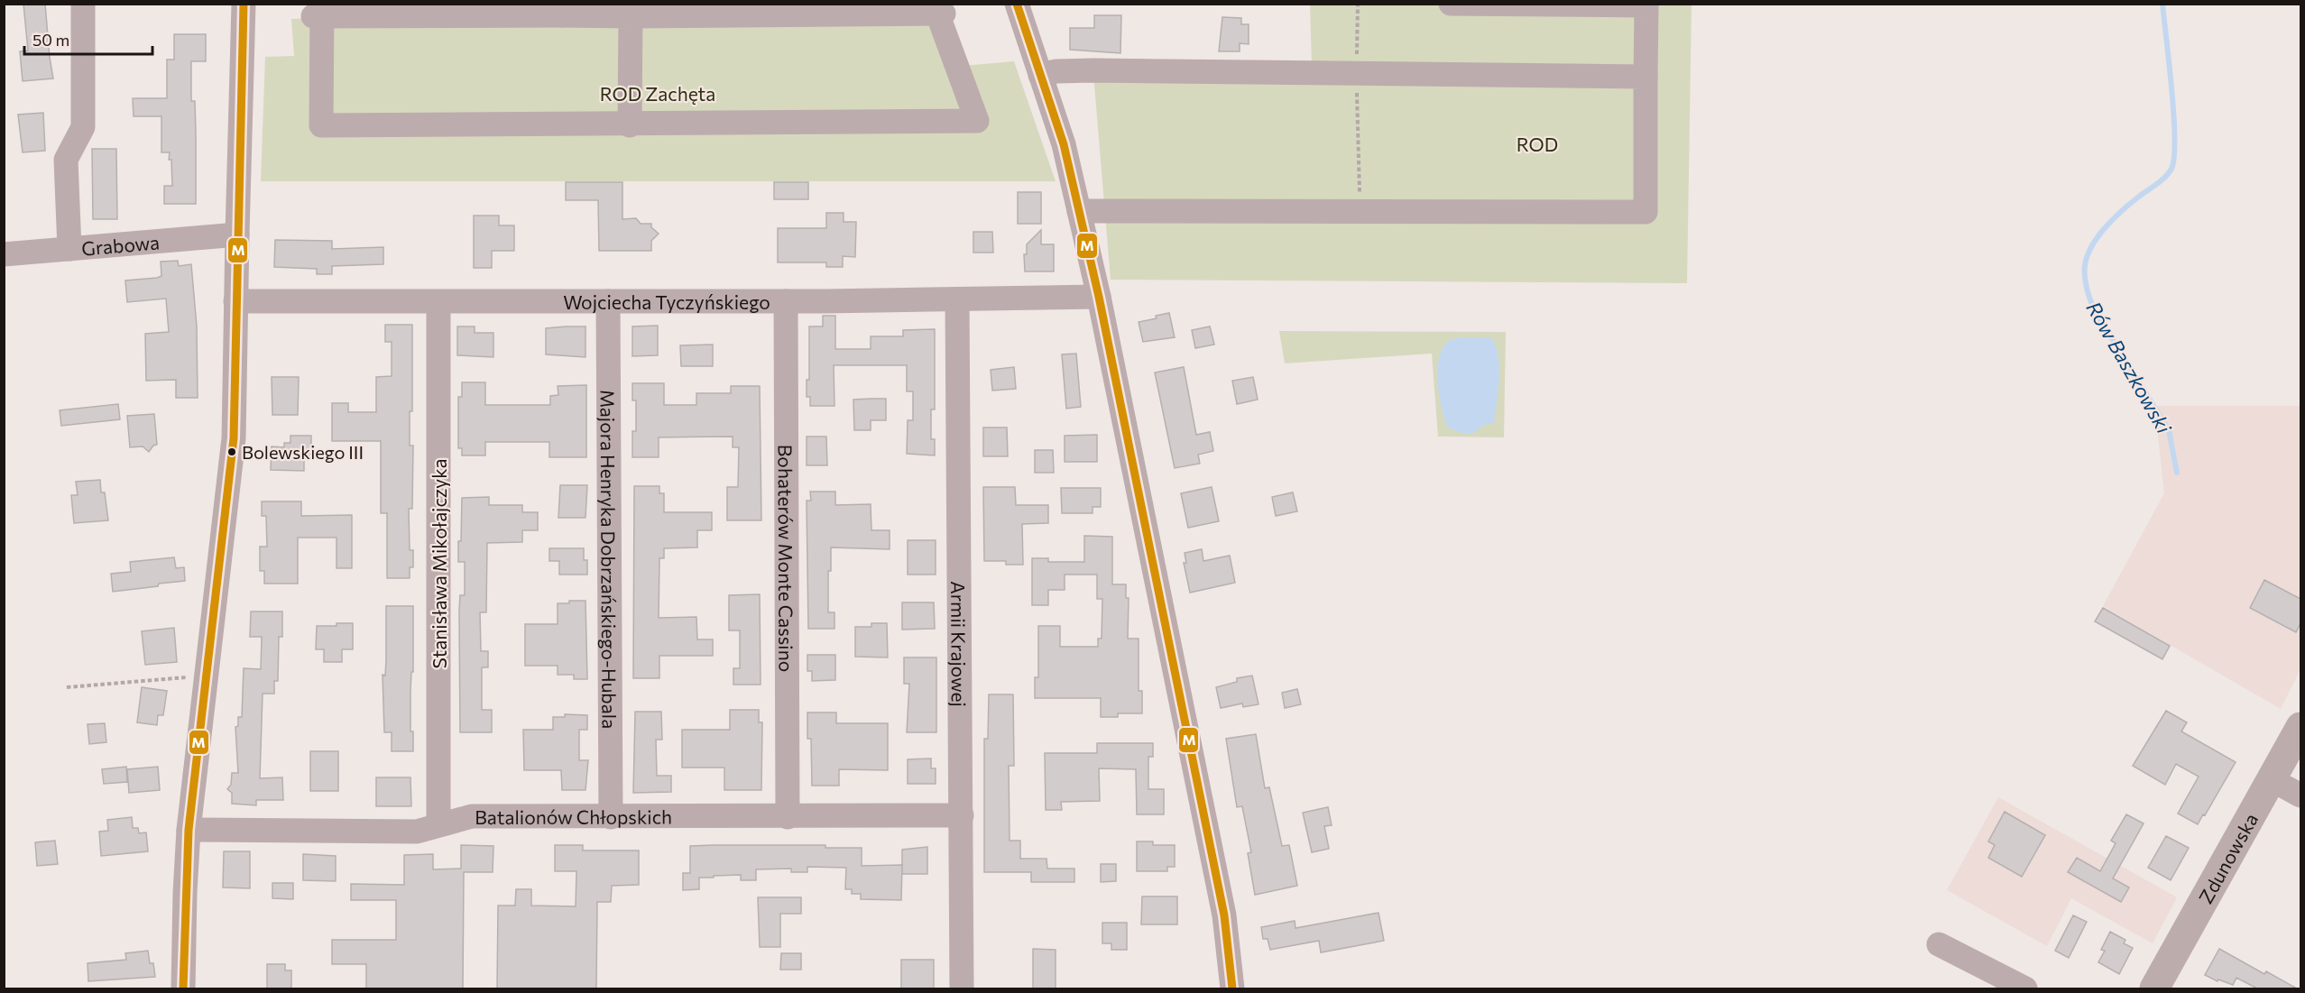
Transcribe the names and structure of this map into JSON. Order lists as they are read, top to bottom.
{
  "streets": {
    "main road": ["Zdunowska"],
    "street": [
      "Grabowa",
      "Wojciecha Tyczyńskiego",
      "Majora Henryka Dobrzańskiego-Hubala",
      "Bohaterów Monte Cassino",
      "Stanisława Mikołajczyka",
      "Armii Krajowej",
      "Batalionów Chłopskich"
    ]
  },
  "crossings": [
    ["Wojciecha Tyczyńskiego", "Majora Henryka Dobrzańskiego-Hubala"],
    ["Wojciecha Tyczyńskiego", "Bohaterów Monte Cassino"],
    ["Wojciecha Tyczyńskiego", "Stanisława Mikołajczyka"],
    ["Wojciecha Tyczyńskiego", "Armii Krajowej"],
    ["Majora Henryka Dobrzańskiego-Hubala", "Batalionów Chłopskich"],
    ["Bohaterów Monte Cassino", "Batalionów Chłopskich"],
    ["Stanisława Mikołajczyka", "Batalionów Chłopskich"],
    ["Armii Krajowej", "Batalionów Chłopskich"]
  ],
  "water": ["Rów Baszkowski"],
  "parks": ["ROD Zachęta", "ROD"],
  "places": ["Bolewskiego III"],
  "lines": ["transit line M"],
  "scale_bar": "50 m"
}
